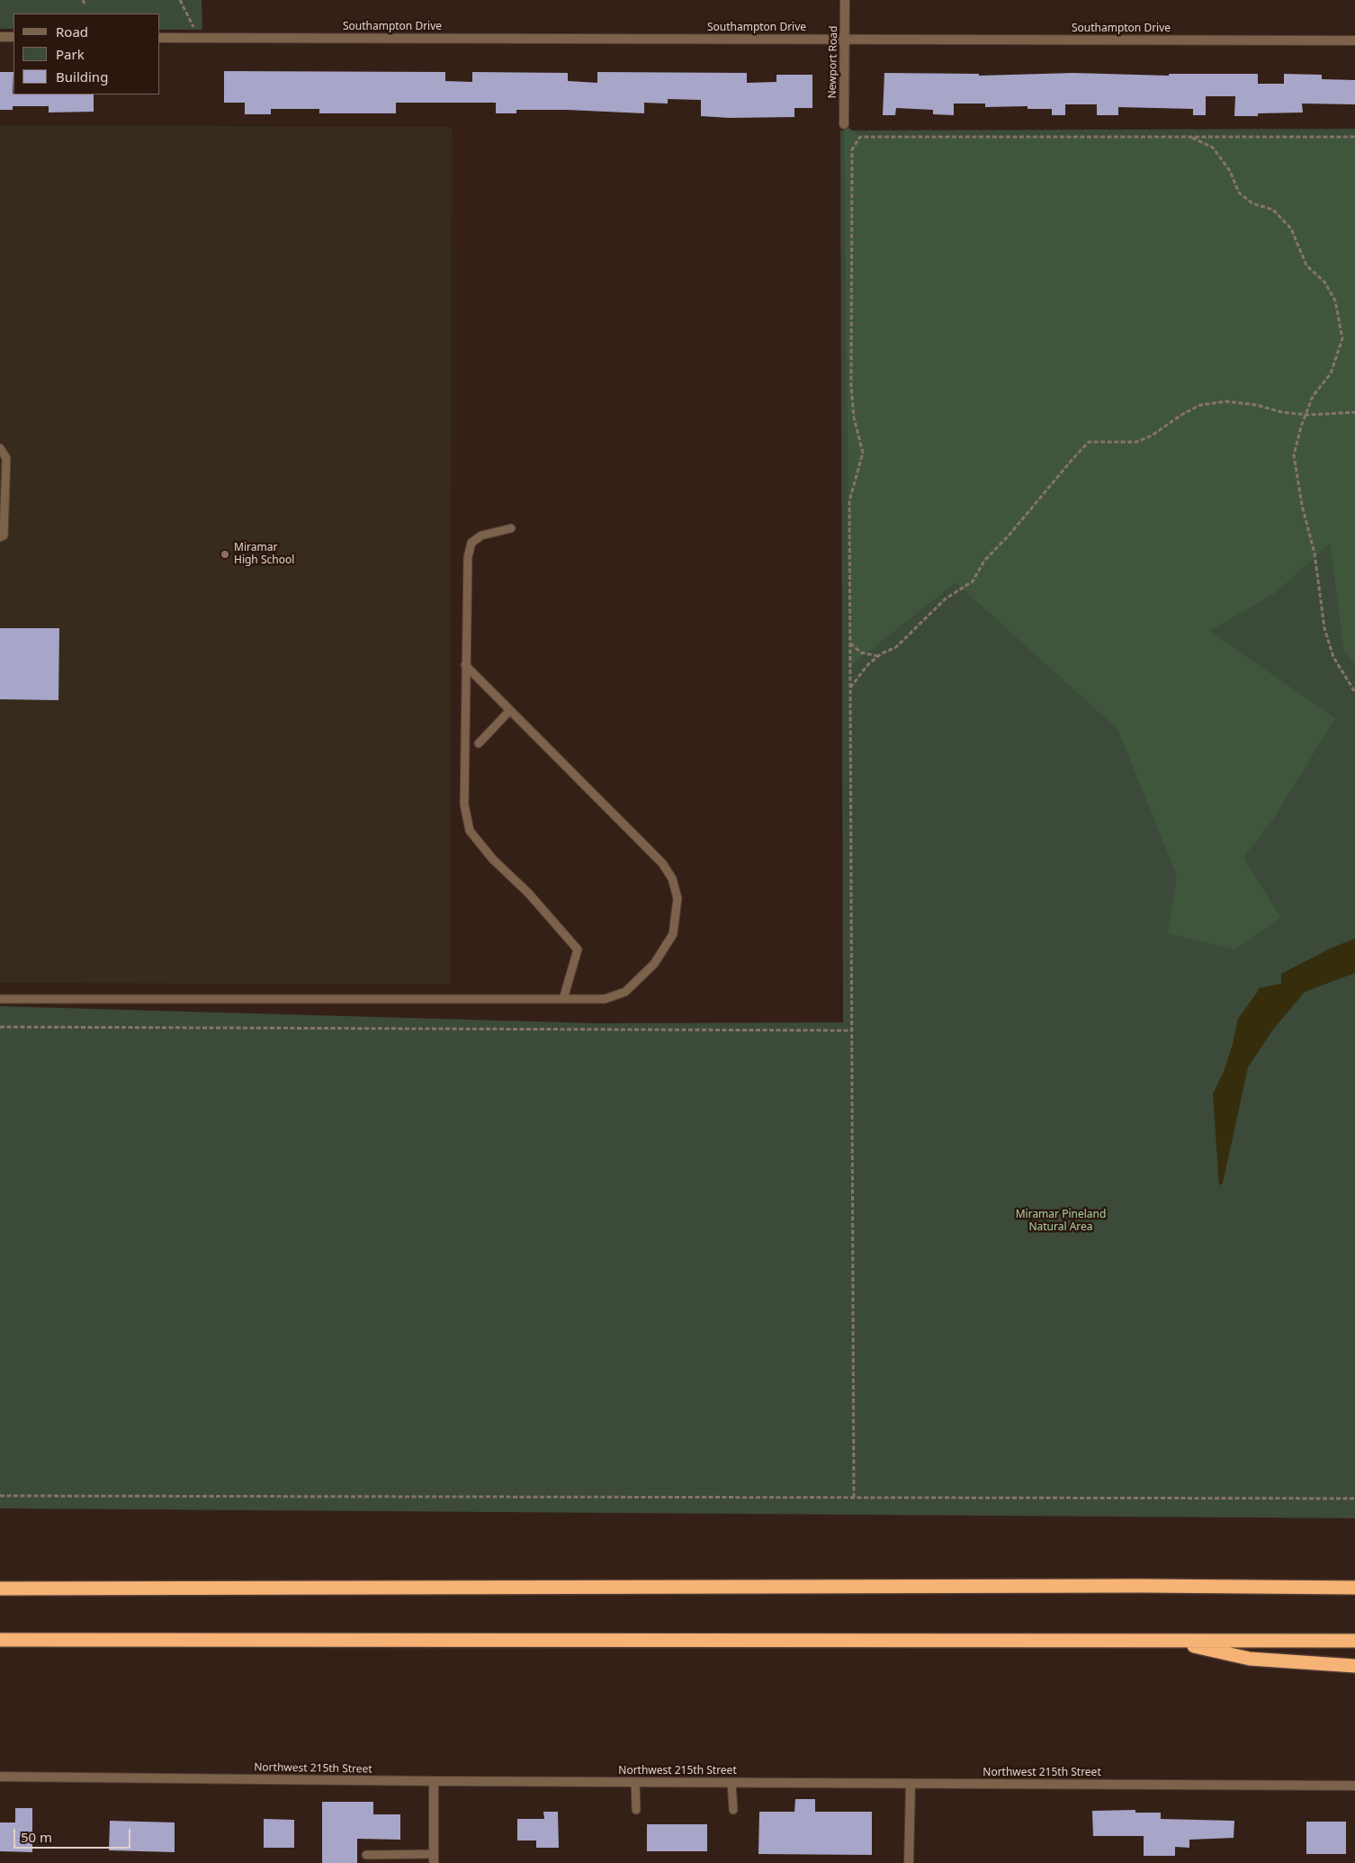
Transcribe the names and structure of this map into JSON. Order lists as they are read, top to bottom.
{
  "streets": {
    "street": ["Southampton Drive", "Newport Road", "Northwest 215th Street"]
  },
  "crossings": [
    ["Southampton Drive", "Newport Road"]
  ],
  "parks": ["Miramar Pineland Natural Area"],
  "places": ["Miramar High School"],
  "legend": ["Road", "Park", "Building"],
  "scale_bar": "50 m"
}
